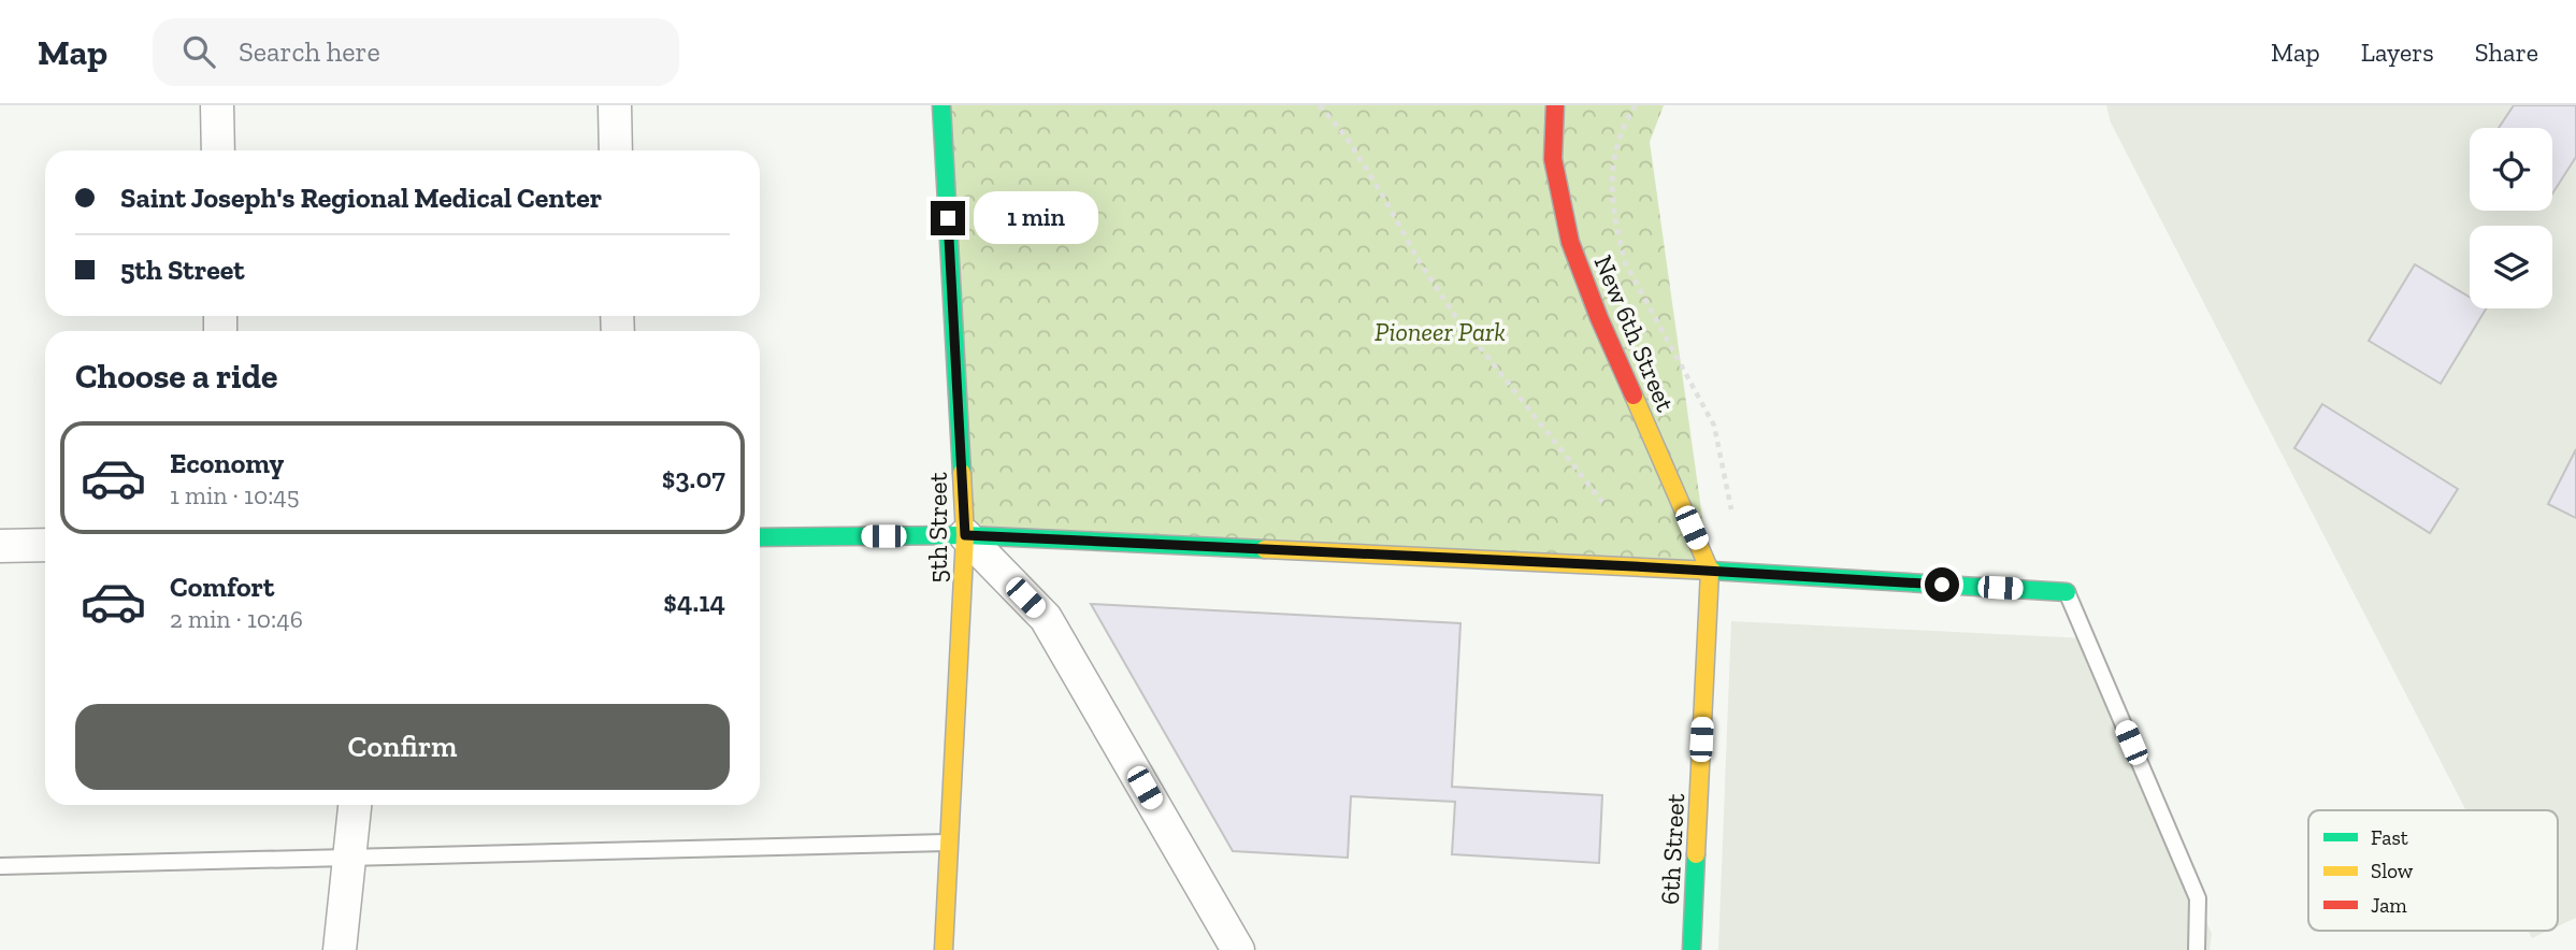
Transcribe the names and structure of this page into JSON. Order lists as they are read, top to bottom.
{
  "streets": {
    "street": ["New 6th Street", "5th Street", "6th Street"]
  },
  "crossings": [
    ["New 6th Street", "6th Street"]
  ],
  "parks": ["Pioneer Park"],
  "legend": ["Fast", "Slow", "Jam"],
  "page": {
    "header": "Map",
    "search": "Search here",
    "nav": ["Map", "Layers", "Share"],
    "banner": ["Saint Joseph's Regional Medical Center", "5th Street"],
    "bubble": "1 min",
    "heading": "Choose a ride",
    "list": [
      {
        "name": "Economy",
        "note": "1 min · 10:45",
        "value": "$3.07"
      },
      {
        "name": "Comfort",
        "note": "2 min · 10:46",
        "value": "$4.14"
      }
    ],
    "buttons": "Confirm"
  }
}
